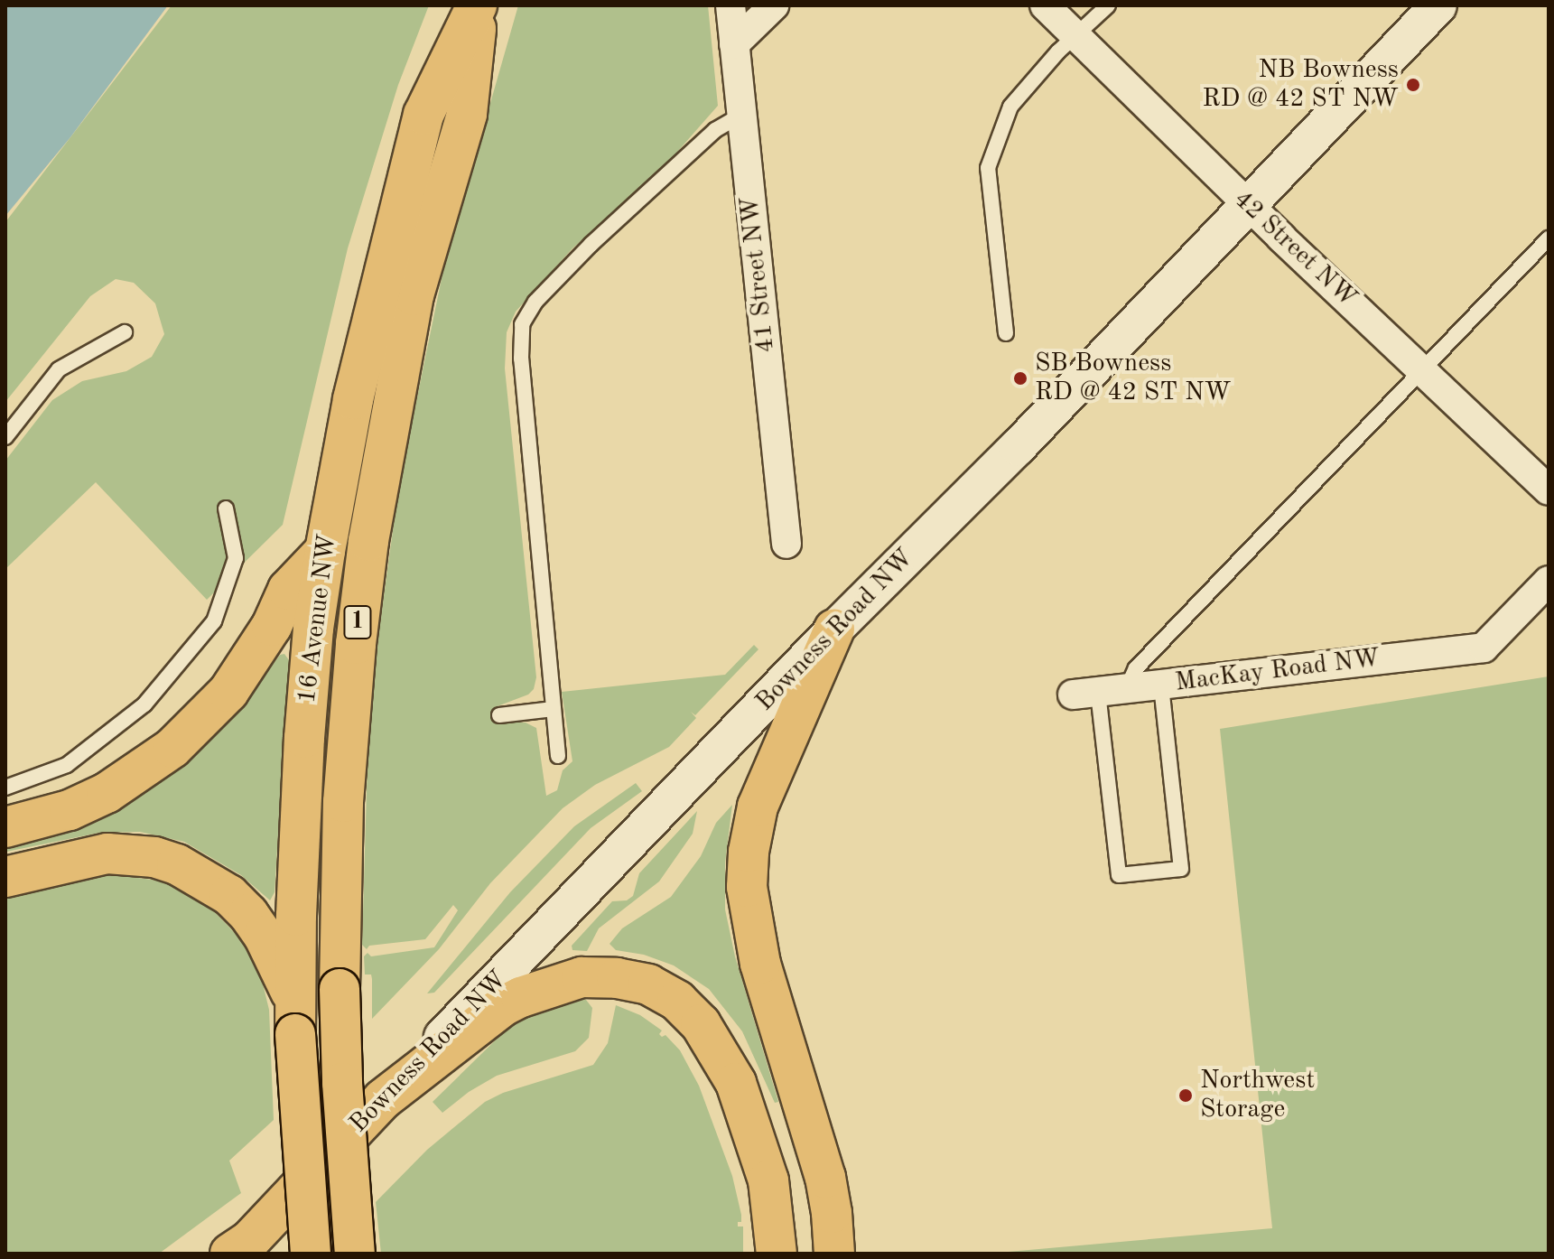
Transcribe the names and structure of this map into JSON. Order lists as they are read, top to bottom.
{
  "streets": {
    "main road": ["16 Avenue NW", "1", "Bowness Road NW"],
    "street": ["42 Street NW", "41 Street NW", "MacKay Road NW"]
  },
  "crossings": [
    ["42 Street NW", "Bowness Road NW"]
  ],
  "places": ["NB Bowness RD @ 42 ST NW", "SB Bowness RD @ 42 ST NW", "Northwest Storage"]
}
